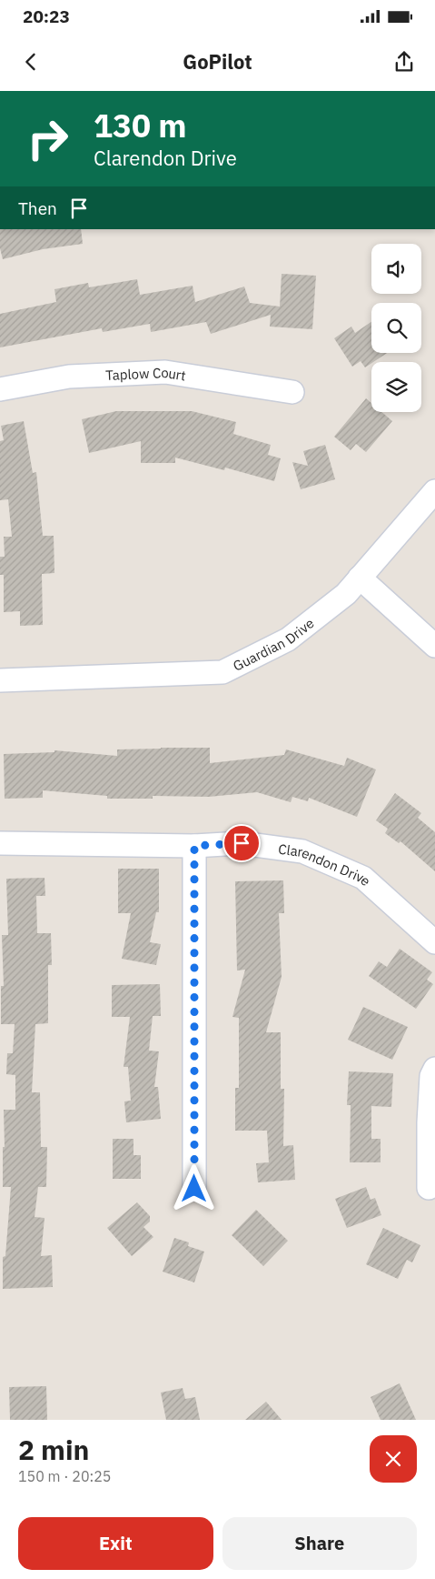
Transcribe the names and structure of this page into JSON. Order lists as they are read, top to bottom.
{
  "streets": {
    "street": ["Taplow Court", "Guardian Drive", "Clarendon Drive"]
  },
  "page": {
    "status": "20:23",
    "header": "GoPilot",
    "turn": ["130 m", "Clarendon Drive"],
    "then": "Then",
    "heading": ["2 min", "150 m · 20:25"],
    "buttons": ["Exit", "Share"]
  }
}
